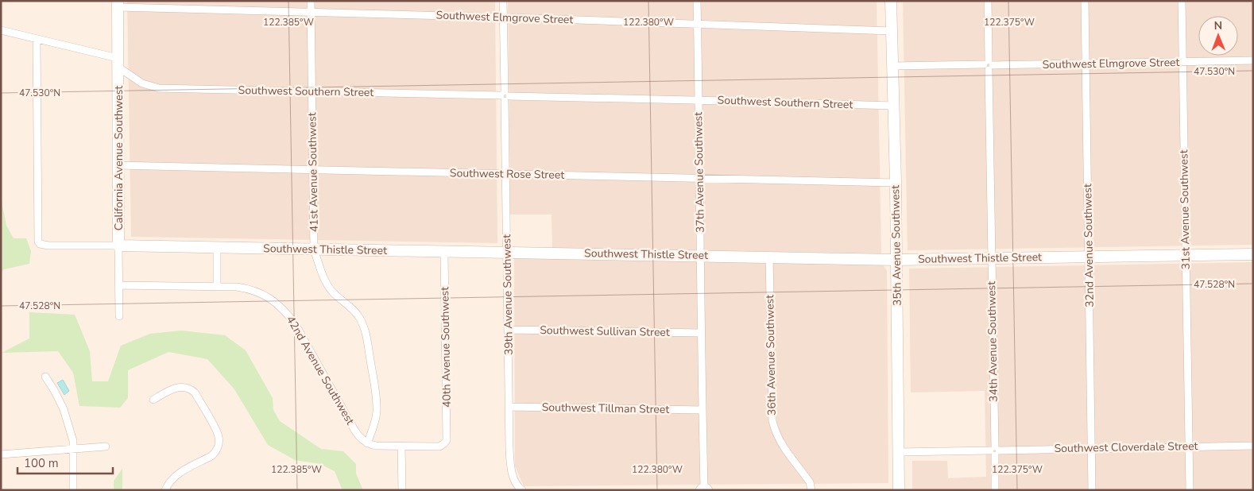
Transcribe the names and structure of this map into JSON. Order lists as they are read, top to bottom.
{
  "streets": {
    "main road": ["California Avenue Southwest", "35th Avenue Southwest", "Southwest Thistle Street"],
    "street": [
      "Southwest Elmgrove Street",
      "Southwest Southern Street",
      "41st Avenue Southwest",
      "37th Avenue Southwest",
      "Southwest Rose Street",
      "31st Avenue Southwest",
      "32nd Avenue Southwest",
      "39th Avenue Southwest",
      "Southwest Sullivan Street",
      "34th Avenue Southwest",
      "40th Avenue Southwest",
      "36th Avenue Southwest",
      "42nd Avenue Southwest",
      "Southwest Tillman Street",
      "Southwest Cloverdale Street"
    ]
  },
  "crossings": [
    ["Southwest Elmgrove Street", "California Avenue Southwest"],
    ["Southwest Elmgrove Street", "41st Avenue Southwest"],
    ["Southwest Elmgrove Street", "37th Avenue Southwest"],
    ["Southwest Elmgrove Street", "31st Avenue Southwest"],
    ["Southwest Elmgrove Street", "35th Avenue Southwest"],
    ["Southwest Elmgrove Street", "32nd Avenue Southwest"],
    ["Southwest Elmgrove Street", "39th Avenue Southwest"],
    ["Southwest Elmgrove Street", "34th Avenue Southwest"],
    ["Southwest Southern Street", "California Avenue Southwest"],
    ["Southwest Southern Street", "41st Avenue Southwest"],
    ["Southwest Southern Street", "37th Avenue Southwest"],
    ["Southwest Southern Street", "35th Avenue Southwest"],
    ["Southwest Southern Street", "Southwest Thistle Street"],
    ["Southwest Southern Street", "39th Avenue Southwest"],
    ["California Avenue Southwest", "Southwest Rose Street"],
    ["California Avenue Southwest", "Southwest Thistle Street"],
    ["41st Avenue Southwest", "Southwest Rose Street"],
    ["41st Avenue Southwest", "Southwest Thistle Street"],
    ["41st Avenue Southwest", "42nd Avenue Southwest"],
    ["37th Avenue Southwest", "Southwest Rose Street"],
    ["37th Avenue Southwest", "Southwest Thistle Street"],
    ["37th Avenue Southwest", "Southwest Sullivan Street"],
    ["37th Avenue Southwest", "Southwest Tillman Street"],
    ["Southwest Rose Street", "35th Avenue Southwest"],
    ["Southwest Rose Street", "39th Avenue Southwest"],
    ["31st Avenue Southwest", "Southwest Thistle Street"],
    ["31st Avenue Southwest", "Southwest Cloverdale Street"],
    ["35th Avenue Southwest", "Southwest Thistle Street"],
    ["35th Avenue Southwest", "Southwest Cloverdale Street"],
    ["32nd Avenue Southwest", "Southwest Thistle Street"],
    ["32nd Avenue Southwest", "Southwest Cloverdale Street"],
    ["Southwest Thistle Street", "39th Avenue Southwest"],
    ["Southwest Thistle Street", "34th Avenue Southwest"],
    ["Southwest Thistle Street", "40th Avenue Southwest"],
    ["Southwest Thistle Street", "36th Avenue Southwest"],
    ["39th Avenue Southwest", "Southwest Sullivan Street"],
    ["39th Avenue Southwest", "Southwest Tillman Street"],
    ["34th Avenue Southwest", "Southwest Cloverdale Street"]
  ],
  "scale_bar": "100 m",
  "north": "top",
  "coordinates": [
    "122.385°W",
    "122.380°W",
    "122.375°W",
    "47.530°N",
    "47.528°N"
  ]
}
